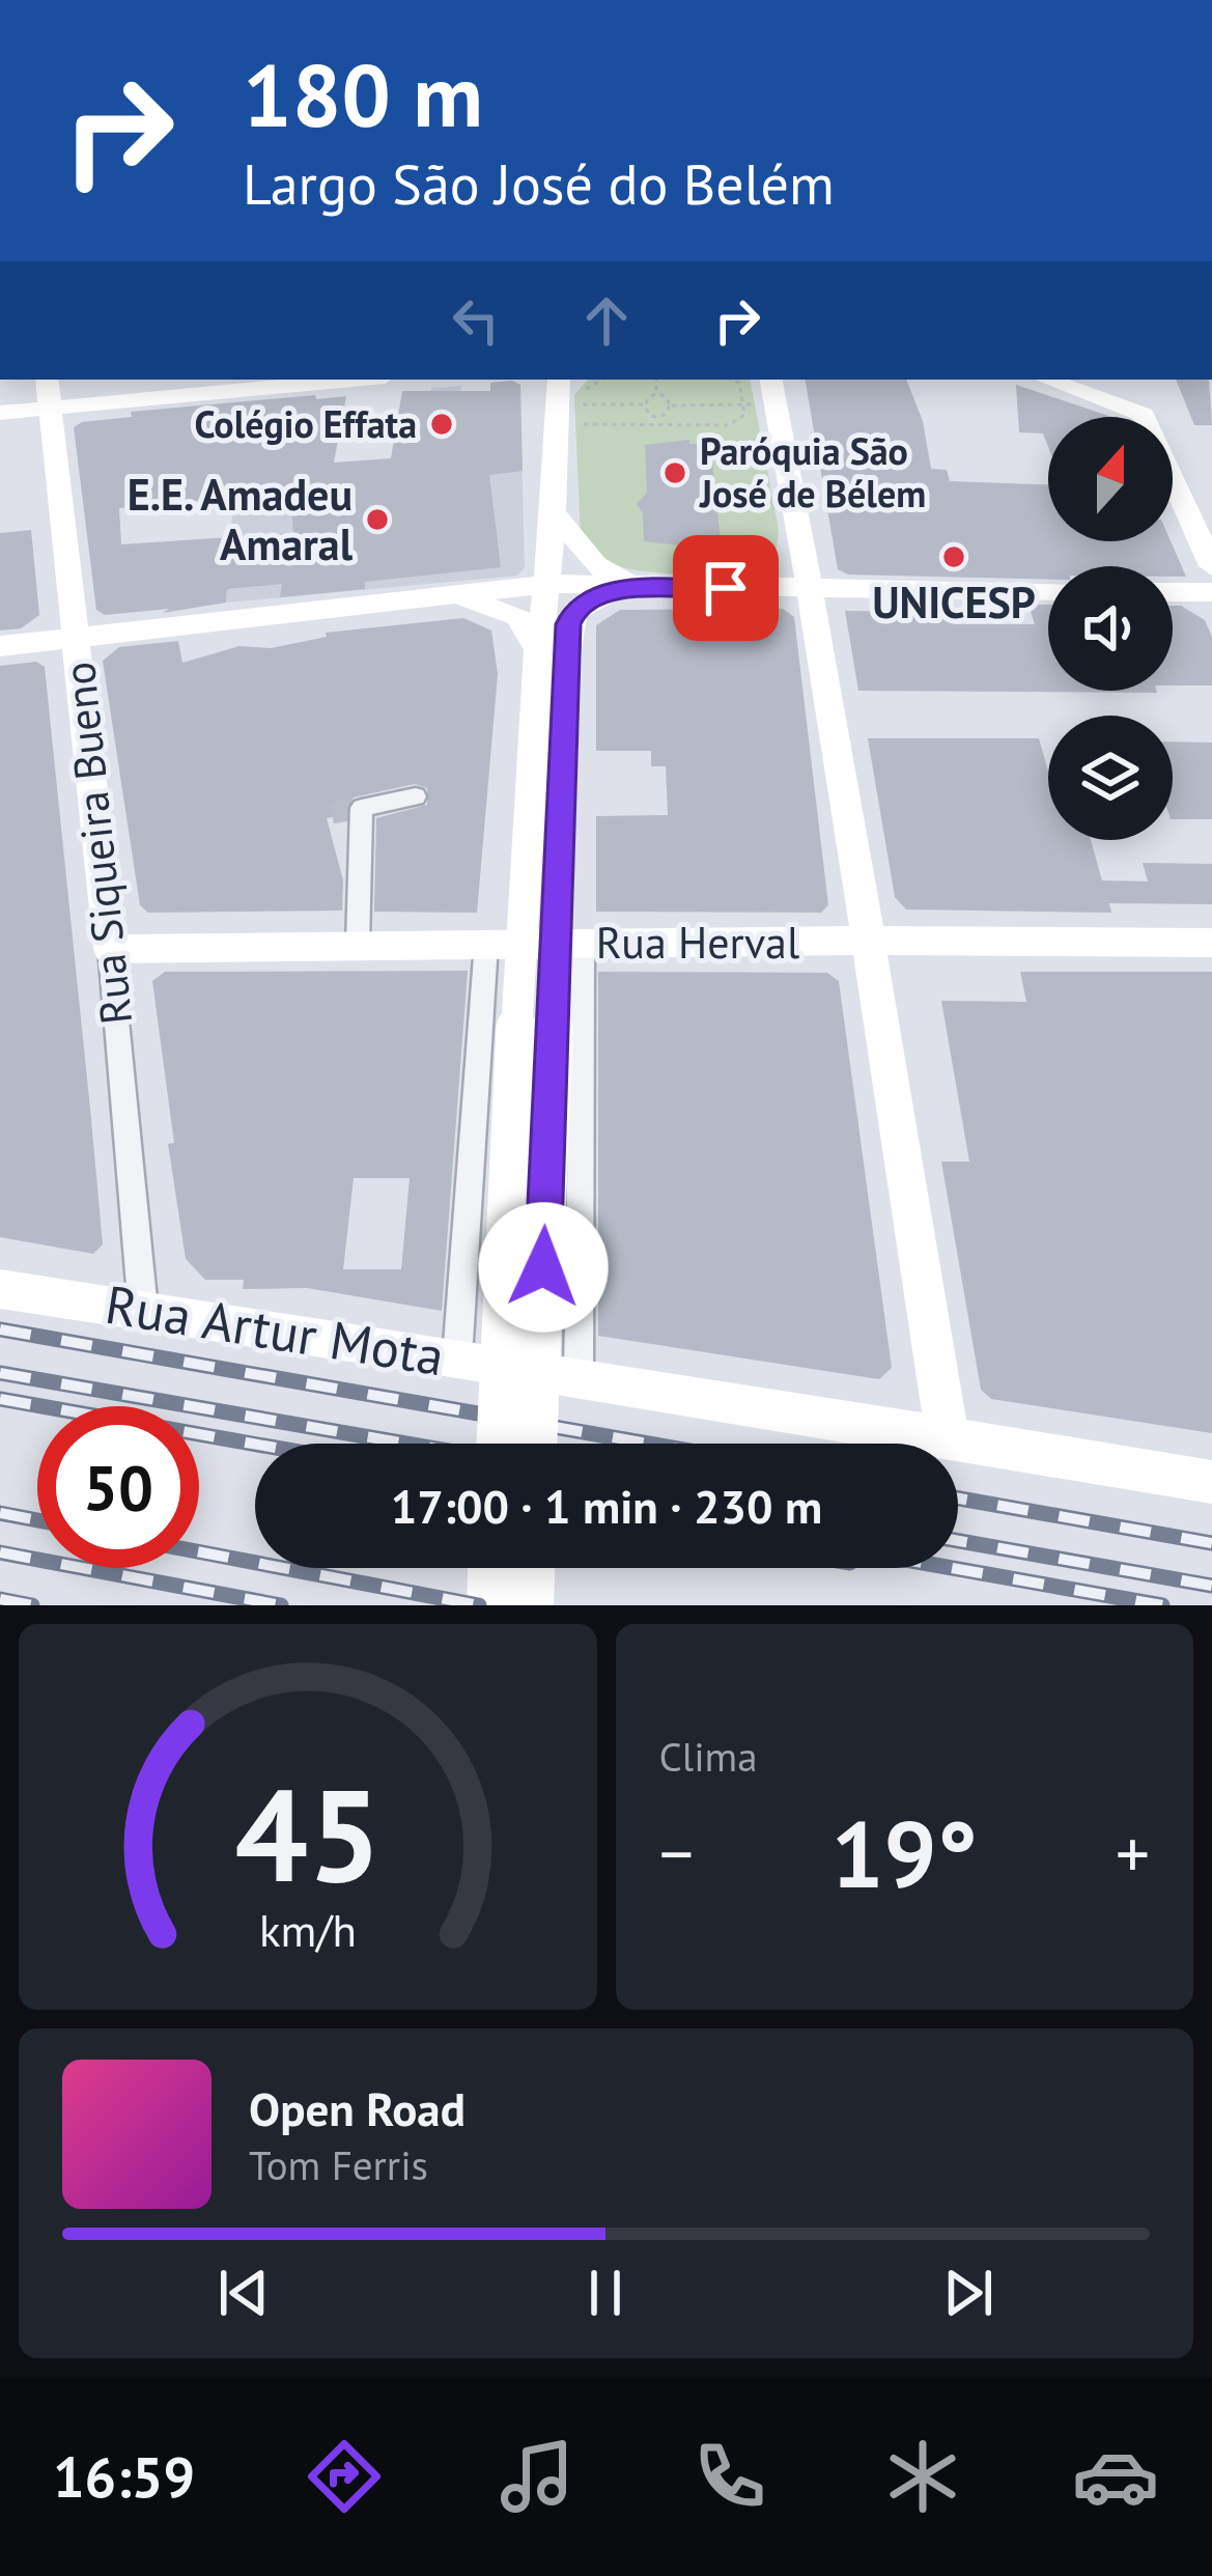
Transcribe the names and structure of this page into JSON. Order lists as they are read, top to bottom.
{
  "streets": {
    "street": ["Rua Siqueira Bueno", "Rua Herval", "Rua Artur Mota"]
  },
  "crossings": [
    ["Rua Siqueira Bueno", "Rua Herval"],
    ["Rua Siqueira Bueno", "Rua Artur Mota"]
  ],
  "places": [
    "Colégio Effata",
    "Paróquia São José de Bélem",
    "E.E. Amadeu Amaral",
    "UNICESP"
  ],
  "north": "top",
  "page": {
    "turn": ["180 m", "Largo São José do Belém"],
    "limit": "50",
    "trip": "17:00 · 1 min · 230 m",
    "tile": "Clima",
    "heat": ["−", "19°", "+"],
    "song": ["Open Road", "Tom Ferris"],
    "tabs": "16:59",
    "gauge": ["45", "km/h"]
  }
}
